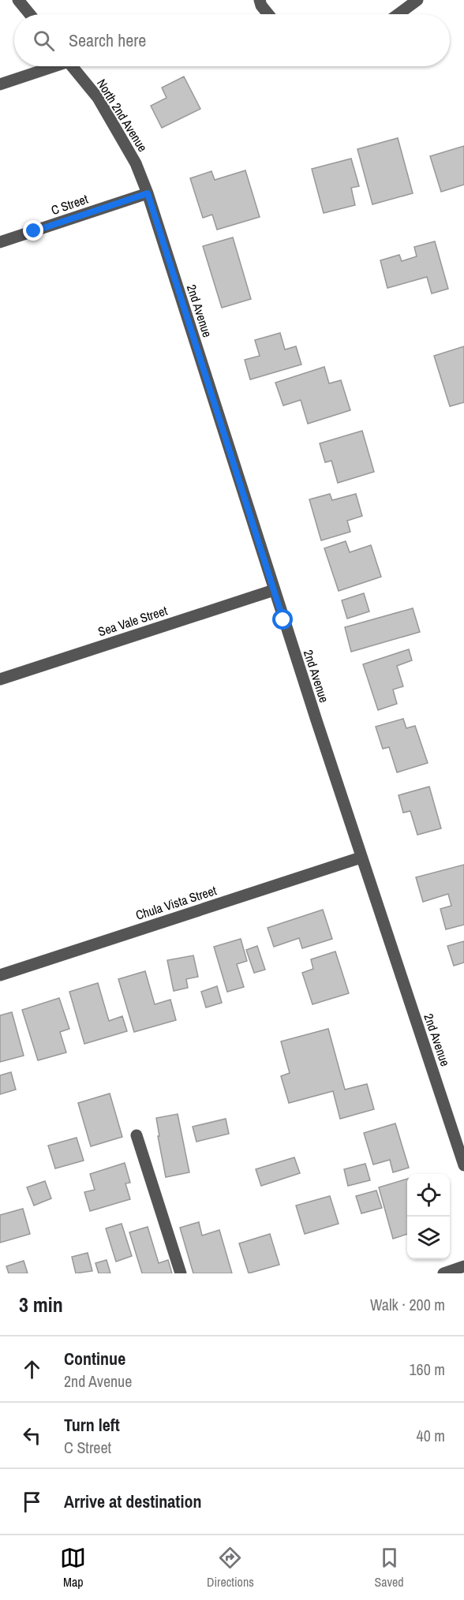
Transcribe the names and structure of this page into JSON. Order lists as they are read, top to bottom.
{
  "streets": {
    "street": [
      "North 2nd Avenue",
      "C Street",
      "2nd Avenue",
      "Sea Vale Street",
      "Chula Vista Street"
    ]
  },
  "crossings": [
    ["North 2nd Avenue", "C Street"],
    ["North 2nd Avenue", "2nd Avenue"],
    ["C Street", "2nd Avenue"],
    ["2nd Avenue", "Sea Vale Street"],
    ["2nd Avenue", "Chula Vista Street"]
  ],
  "page": {
    "search": "Search here",
    "heading": ["3 min", "Walk · 200 m"],
    "list": [
      ["Continue", "2nd Avenue", "160 m"],
      ["Turn left", "C Street", "40 m"],
      "Arrive at destination"
    ],
    "nav": ["Map", "Directions", "Saved"]
  }
}
